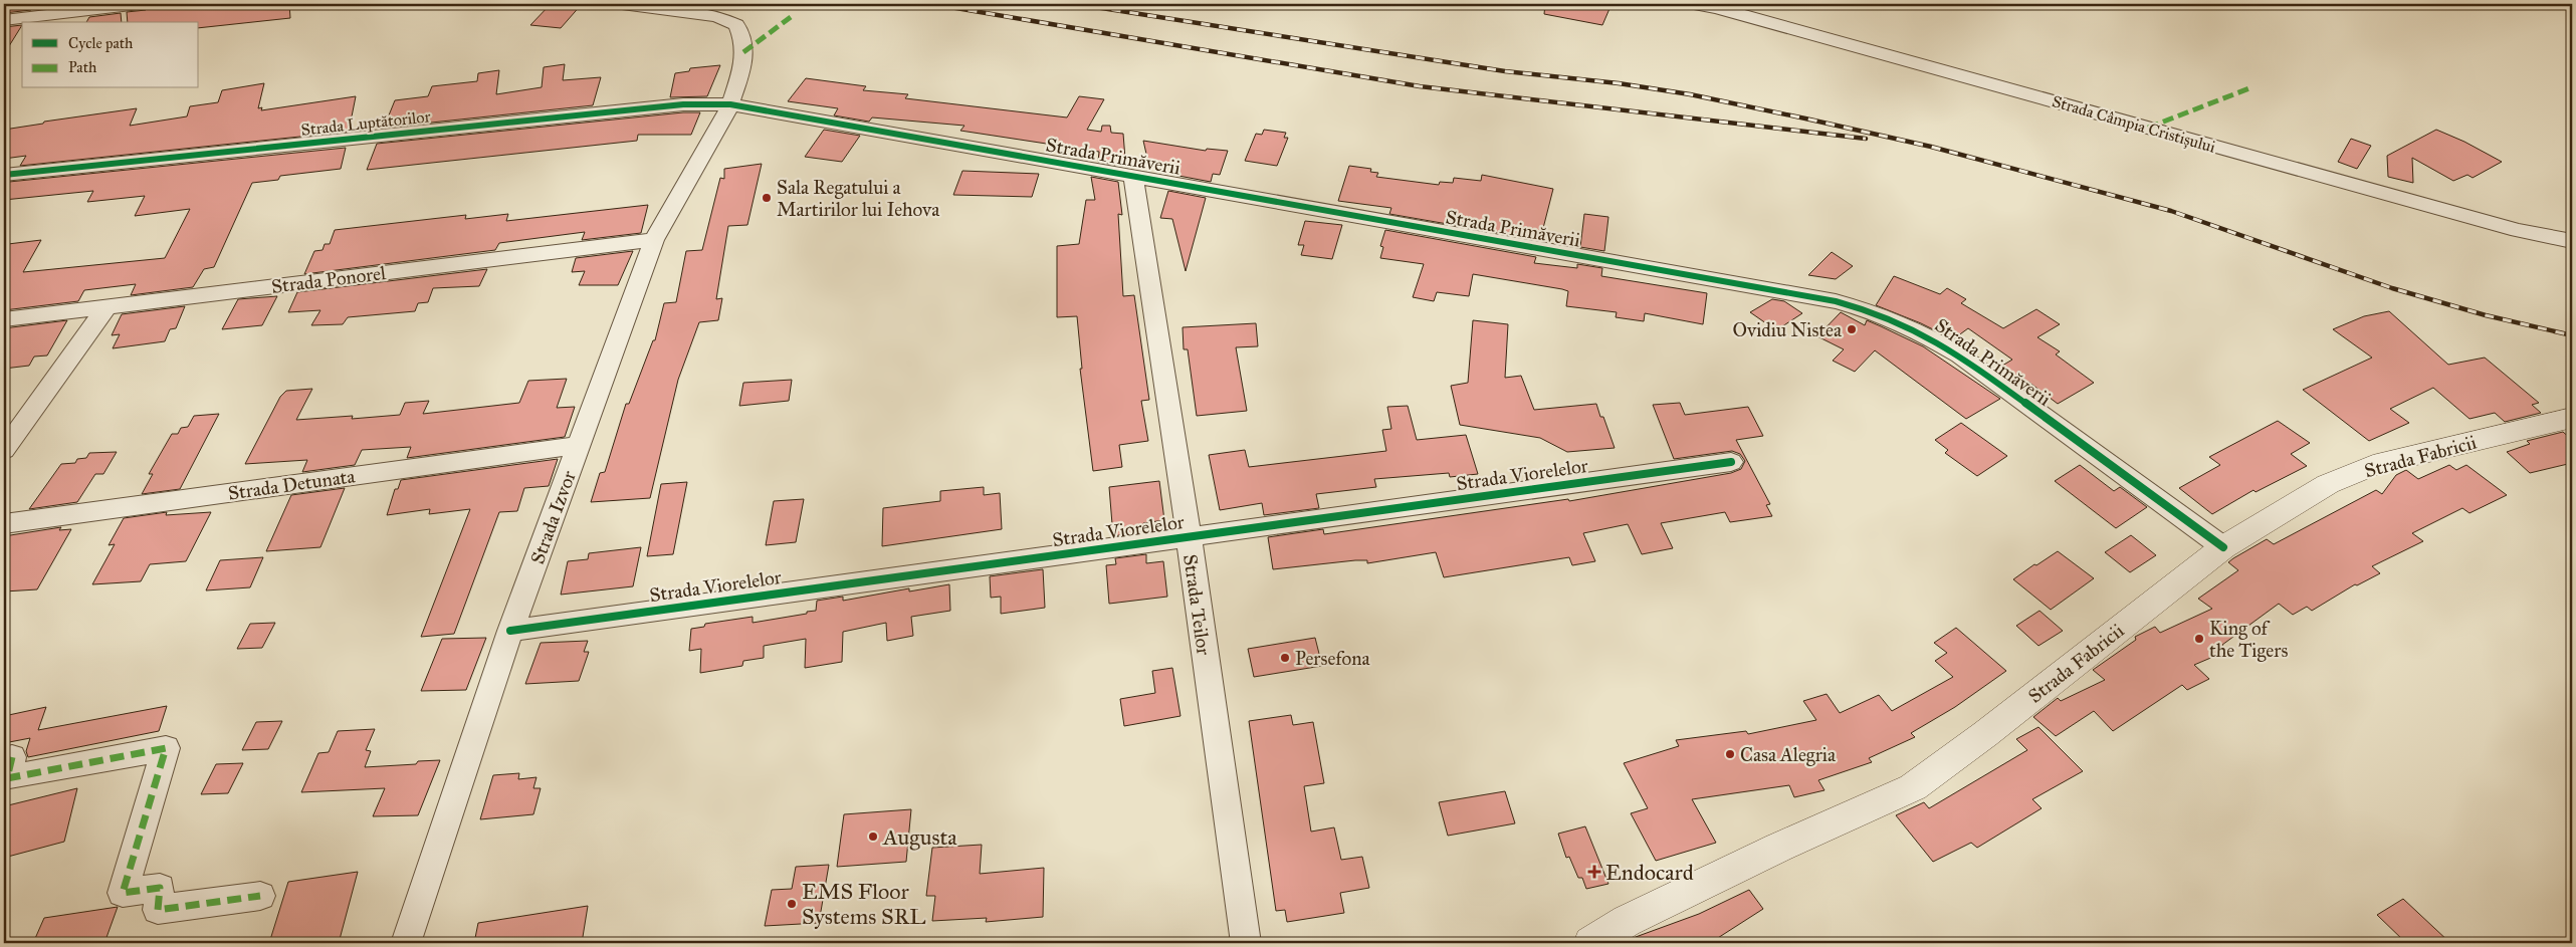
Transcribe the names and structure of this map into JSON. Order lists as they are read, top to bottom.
{
  "streets": {
    "street": [
      "Strada Luptătorilor",
      "Strada Câmpia Cristișului",
      "Strada Primăverii",
      "Strada Ponorel",
      "Strada Fabricii",
      "Strada Viorelelor",
      "Strada Detunata",
      "Strada Izvor",
      "Strada Teilor"
    ]
  },
  "crossings": [
    ["Strada Luptătorilor", "Strada Primăverii"],
    ["Strada Luptătorilor", "Strada Izvor"],
    ["Strada Primăverii", "Strada Fabricii"],
    ["Strada Primăverii", "Strada Izvor"],
    ["Strada Primăverii", "Strada Teilor"],
    ["Strada Ponorel", "Strada Izvor"],
    ["Strada Viorelelor", "Strada Izvor"],
    ["Strada Viorelelor", "Strada Teilor"],
    ["Strada Detunata", "Strada Izvor"]
  ],
  "places": {
    "other": [
      "Sala Regatului a Martirilor lui Iehova",
      "Ovidiu Nistea",
      "King of the Tigers",
      "Persefona",
      "Casa Alegria",
      "Augusta",
      "EMS Floor Systems SRL"
    ],
    "health": ["Endocard"]
  },
  "legend": ["Cycle path", "Path"]
}
